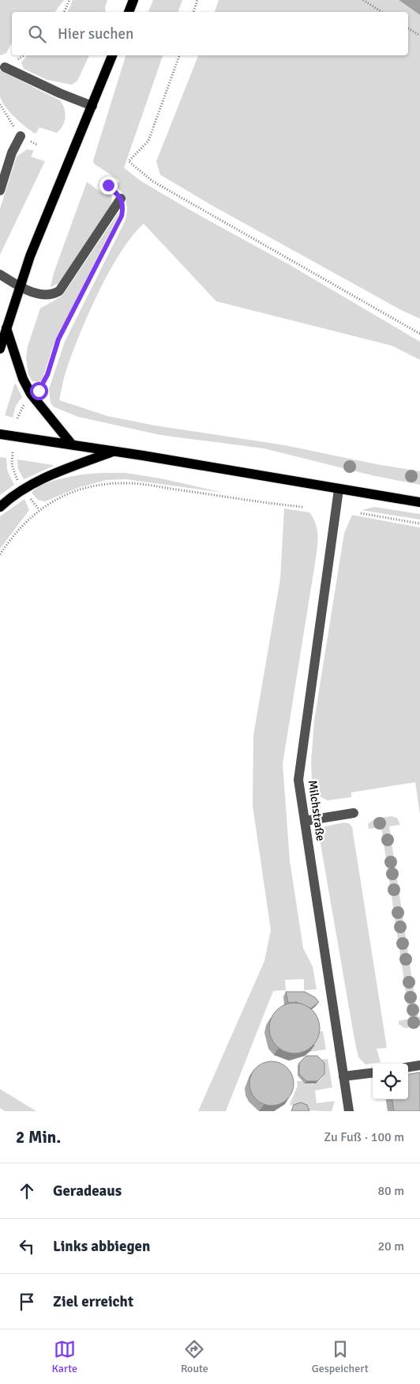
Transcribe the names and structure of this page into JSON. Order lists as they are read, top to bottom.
{
  "streets": {
    "lane": ["Milchstraße"]
  },
  "page": {
    "search": "Hier suchen",
    "heading": ["2 Min.", "Zu Fuß · 100 m"],
    "list": [
      ["Geradeaus", "80 m"],
      ["Links abbiegen", "20 m"],
      "Ziel erreicht"
    ],
    "nav": ["Karte", "Route", "Gespeichert"]
  }
}
